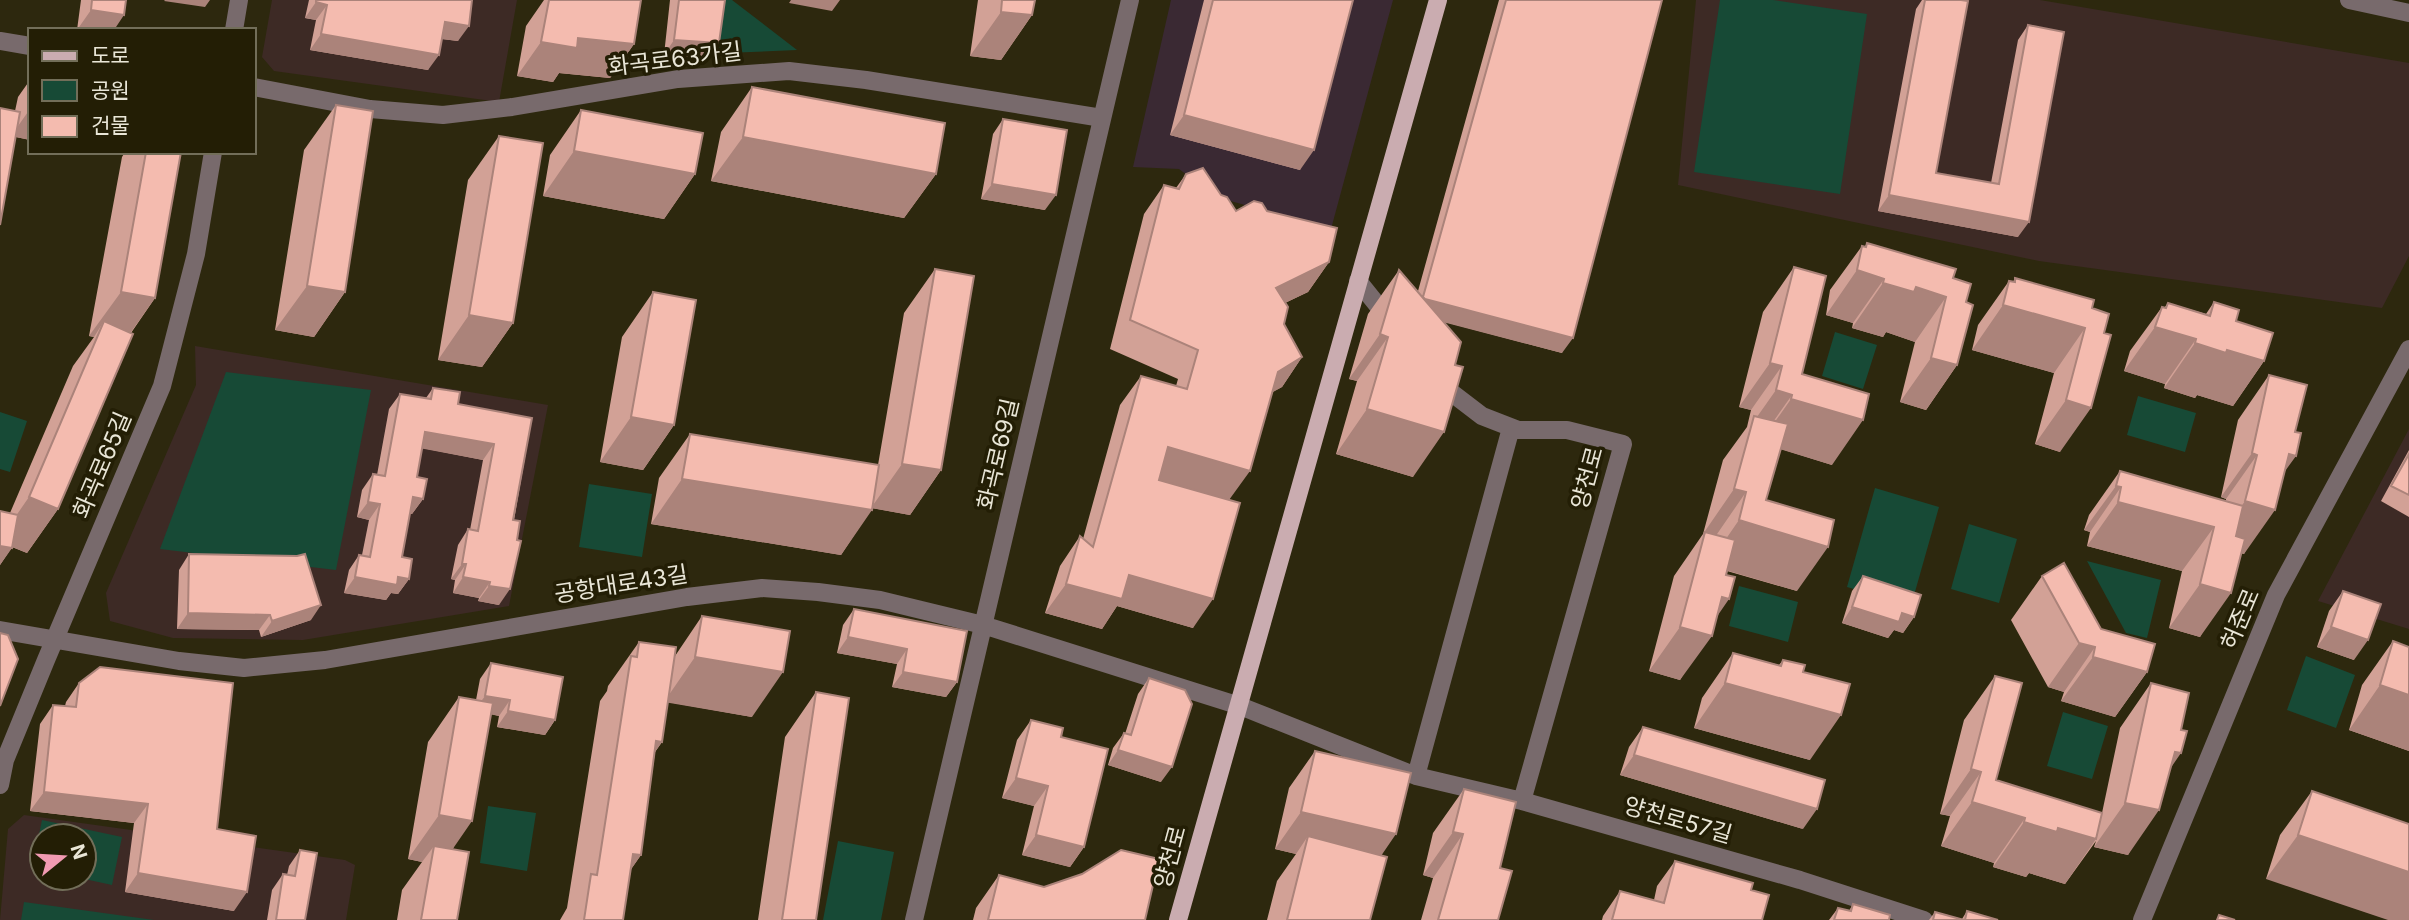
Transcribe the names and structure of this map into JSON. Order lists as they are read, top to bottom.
{
  "streets": {
    "main road": ["양천로"],
    "street": [
      "화곡로63가길",
      "화곡로69길",
      "화곡로65길",
      "공항대로43길",
      "허준로",
      "양천로57길"
    ]
  },
  "crossings": [
    ["화곡로63가길", "화곡로69길"],
    ["화곡로69길", "공항대로43길"],
    ["화곡로65길", "공항대로43길"],
    ["양천로", "공항대로43길"],
    ["양천로", "양천로57길"],
    ["공항대로43길", "양천로57길"]
  ],
  "legend": ["도로", "공원", "건물"],
  "north": "right"
}
